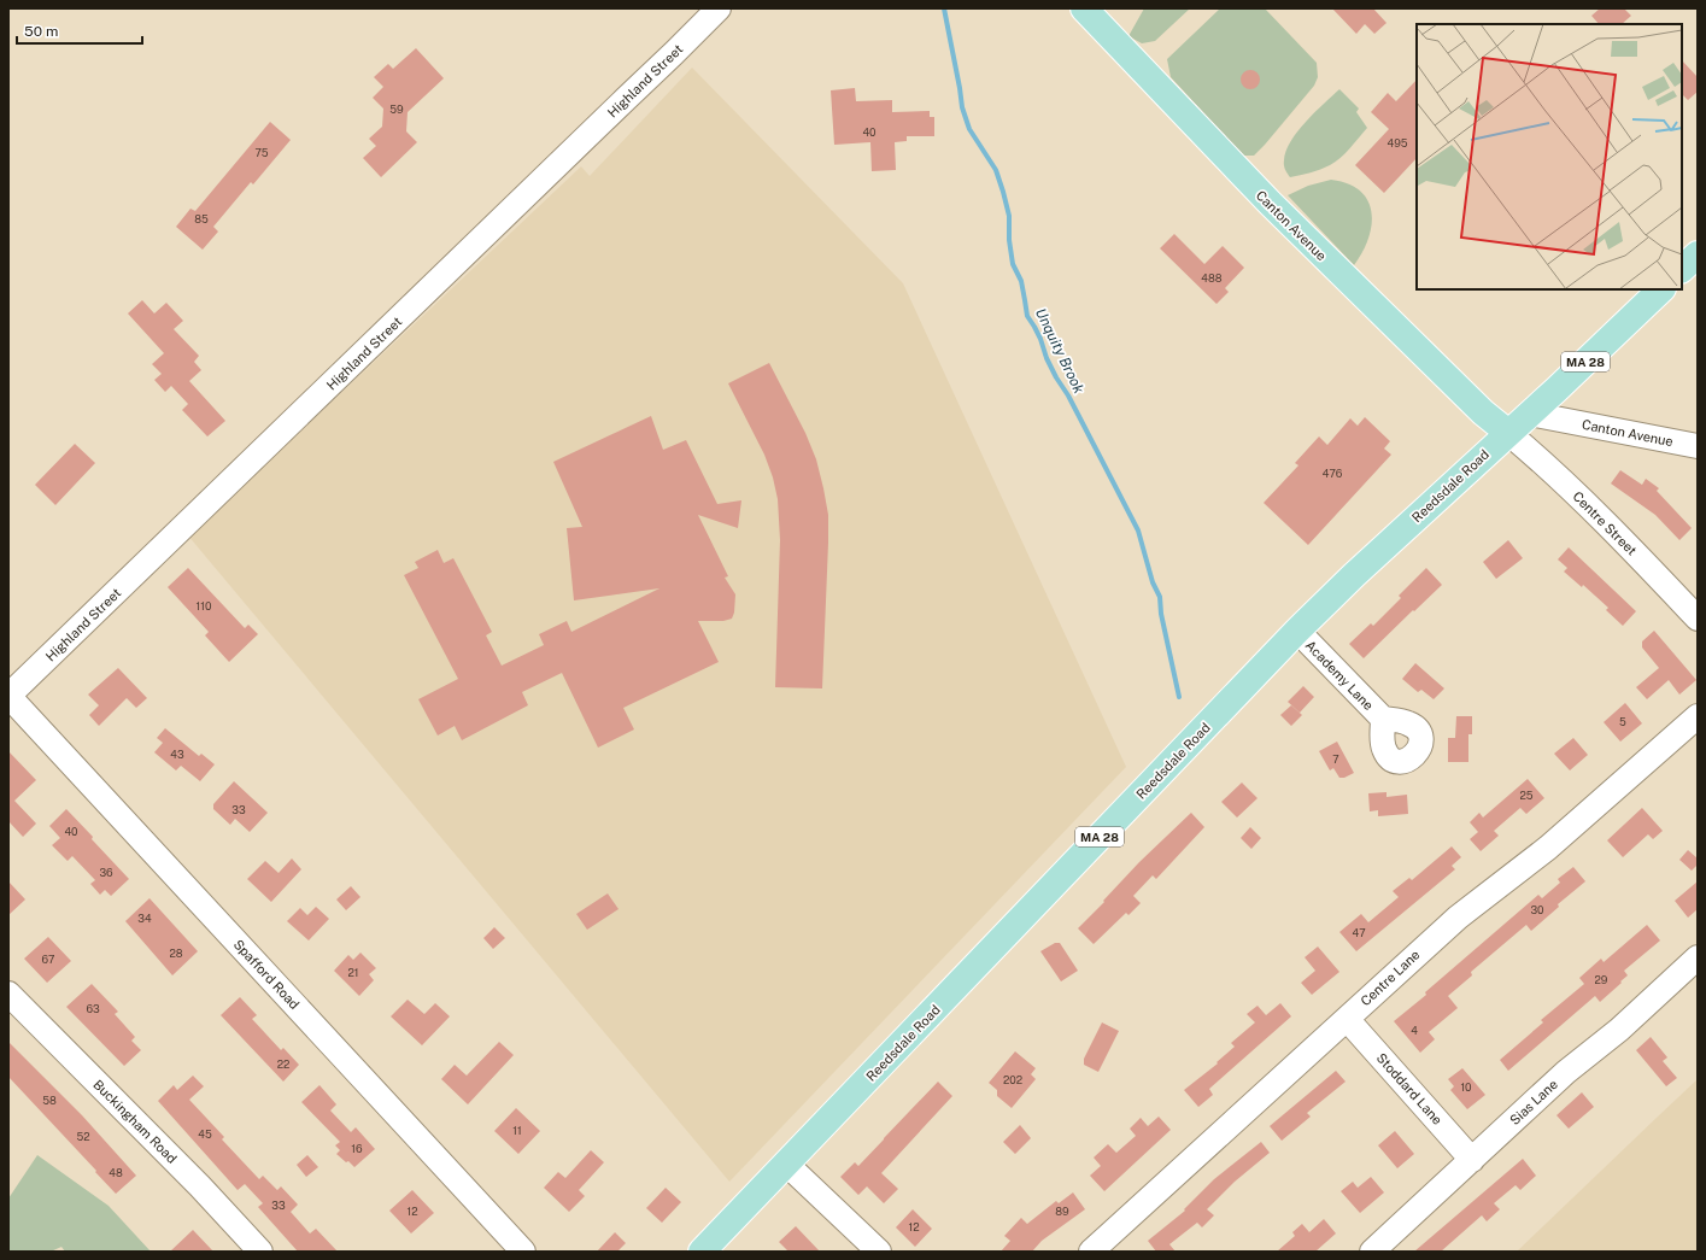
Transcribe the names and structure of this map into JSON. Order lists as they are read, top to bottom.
{
  "streets": {
    "main road": ["Canton Avenue", "MA 28", "Reedsdale Road"],
    "street": [
      "Highland Street",
      "Centre Street",
      "Academy Lane",
      "Spafford Road",
      "Centre Lane",
      "Stoddard Lane",
      "Sias Lane",
      "Buckingham Road"
    ]
  },
  "crossings": [
    ["Highland Street", "Spafford Road"],
    ["Canton Avenue", "Reedsdale Road"],
    ["Canton Avenue", "Centre Street"],
    ["Reedsdale Road", "Centre Street"],
    ["Reedsdale Road", "Academy Lane"],
    ["Centre Lane", "Stoddard Lane"],
    ["Stoddard Lane", "Sias Lane"]
  ],
  "water": ["Unquity Brook"],
  "house_numbers": [
    "59",
    "40",
    "495",
    "75",
    "85",
    "488",
    "476",
    "110",
    "5",
    "43",
    "7",
    "25",
    "33",
    "40",
    "36",
    "30",
    "34",
    "47",
    "28",
    "67",
    "21",
    "29",
    "63",
    "4",
    "22",
    "202",
    "10",
    "58",
    "11",
    "45",
    "52",
    "16",
    "48",
    "33",
    "12",
    "89",
    "12"
  ],
  "scale_bar": "50 m"
}
